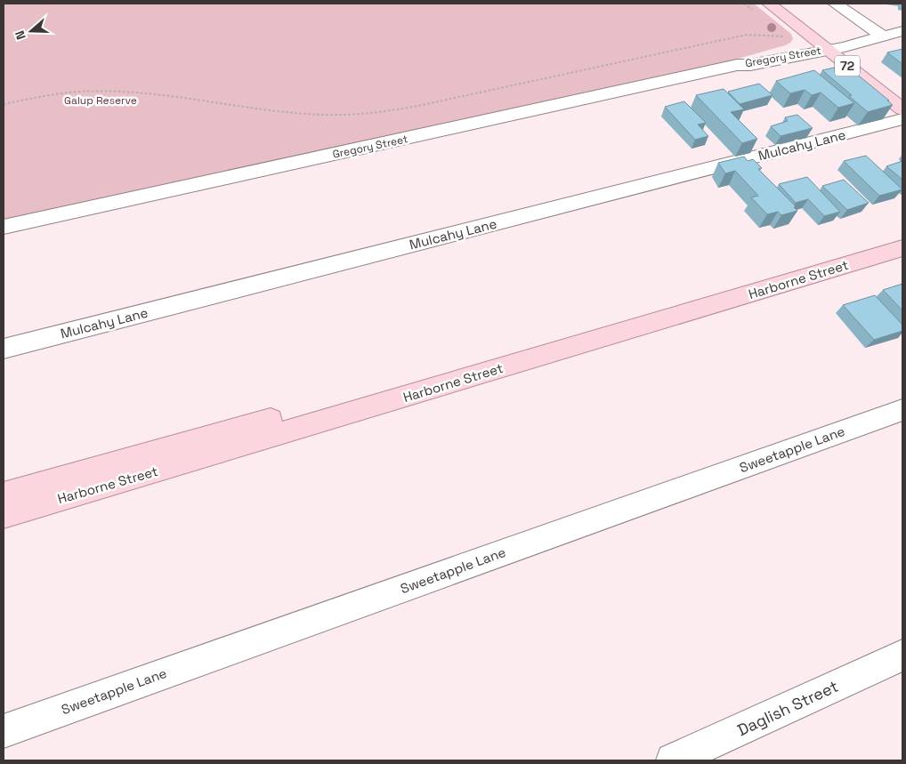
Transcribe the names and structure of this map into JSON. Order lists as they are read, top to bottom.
{
  "streets": {
    "main road": ["72", "Harborne Street"],
    "street": [
      "Gregory Street",
      "Mulcahy Lane",
      "Sweetapple Lane",
      "Daglish Street"
    ]
  },
  "crossings": [
    ["Gregory Street", "72"]
  ],
  "parks": ["Galup Reserve"],
  "north": "left"
}
